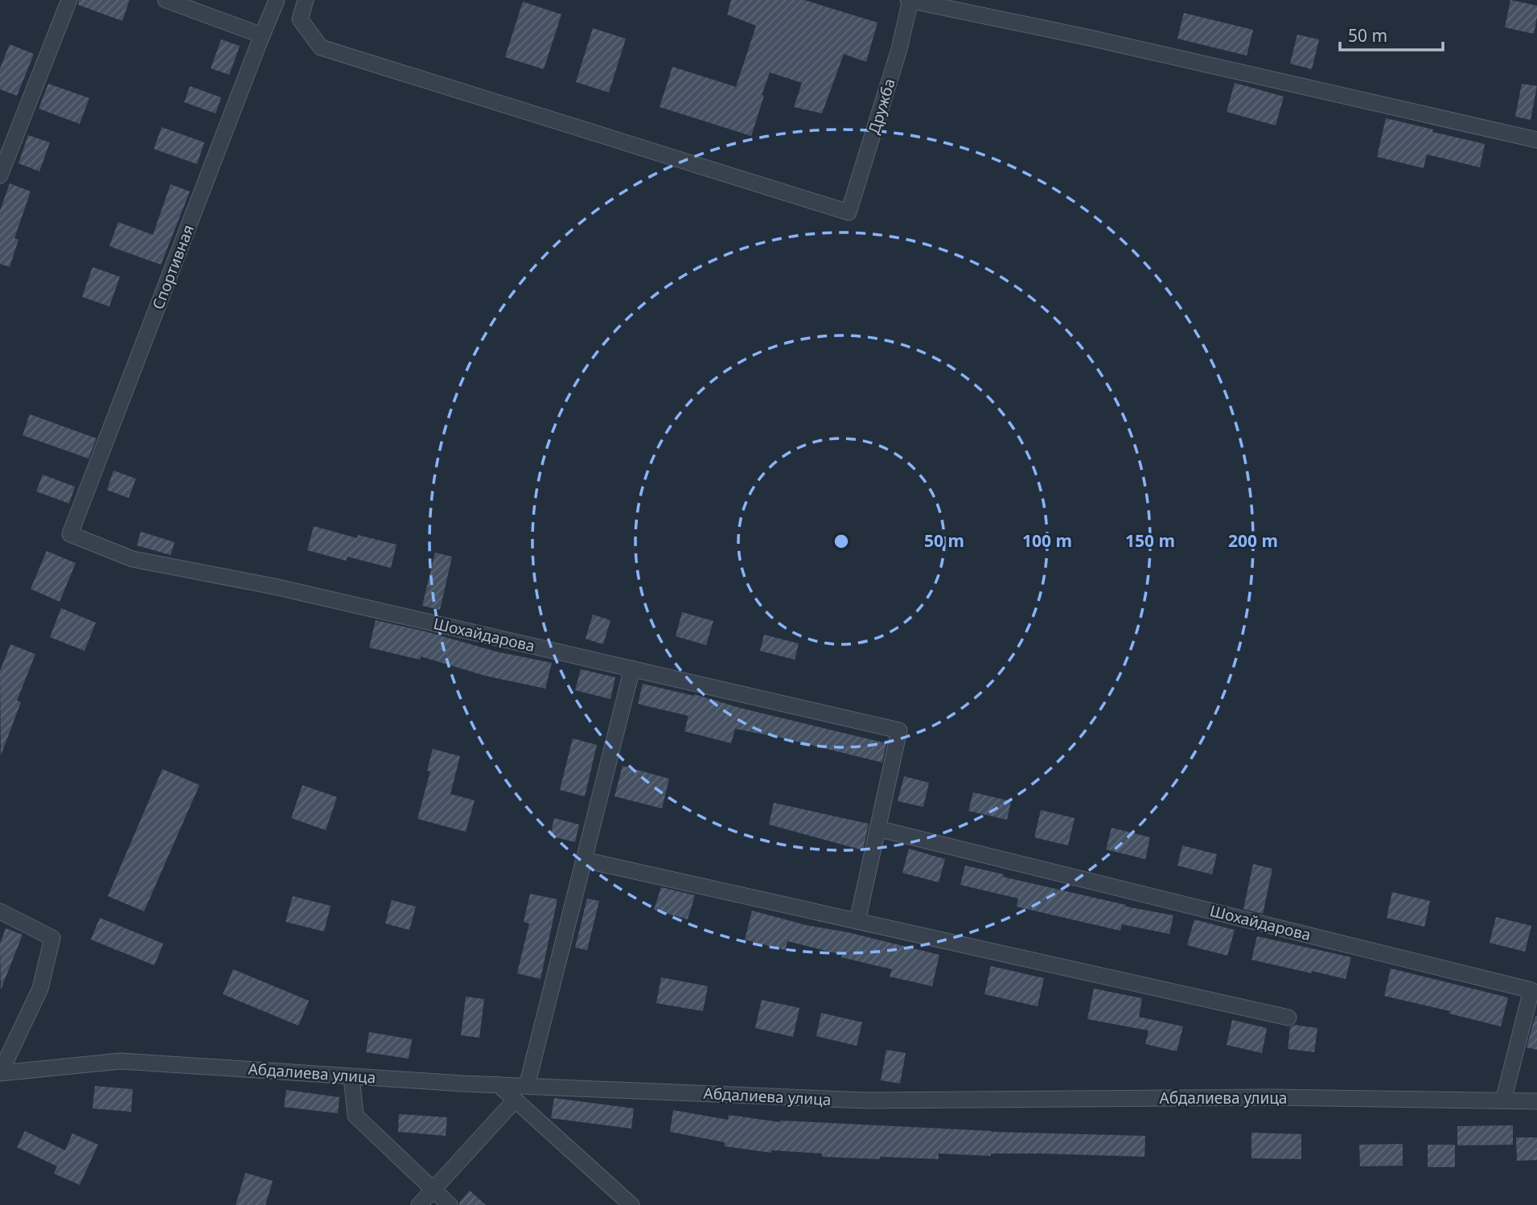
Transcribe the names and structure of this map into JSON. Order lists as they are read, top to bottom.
{
  "streets": {
    "street": [
      "Дружба",
      "Спортивная",
      "Шохайдарова",
      "Абдалиева улица"
    ]
  },
  "crossings": [
    ["Спортивная", "Шохайдарова"],
    ["Шохайдарова", "Абдалиева улица"]
  ],
  "scale_bar": "50 m",
  "rings": [
    "50 m",
    "100 m",
    "150 m",
    "200 m"
  ]
}
